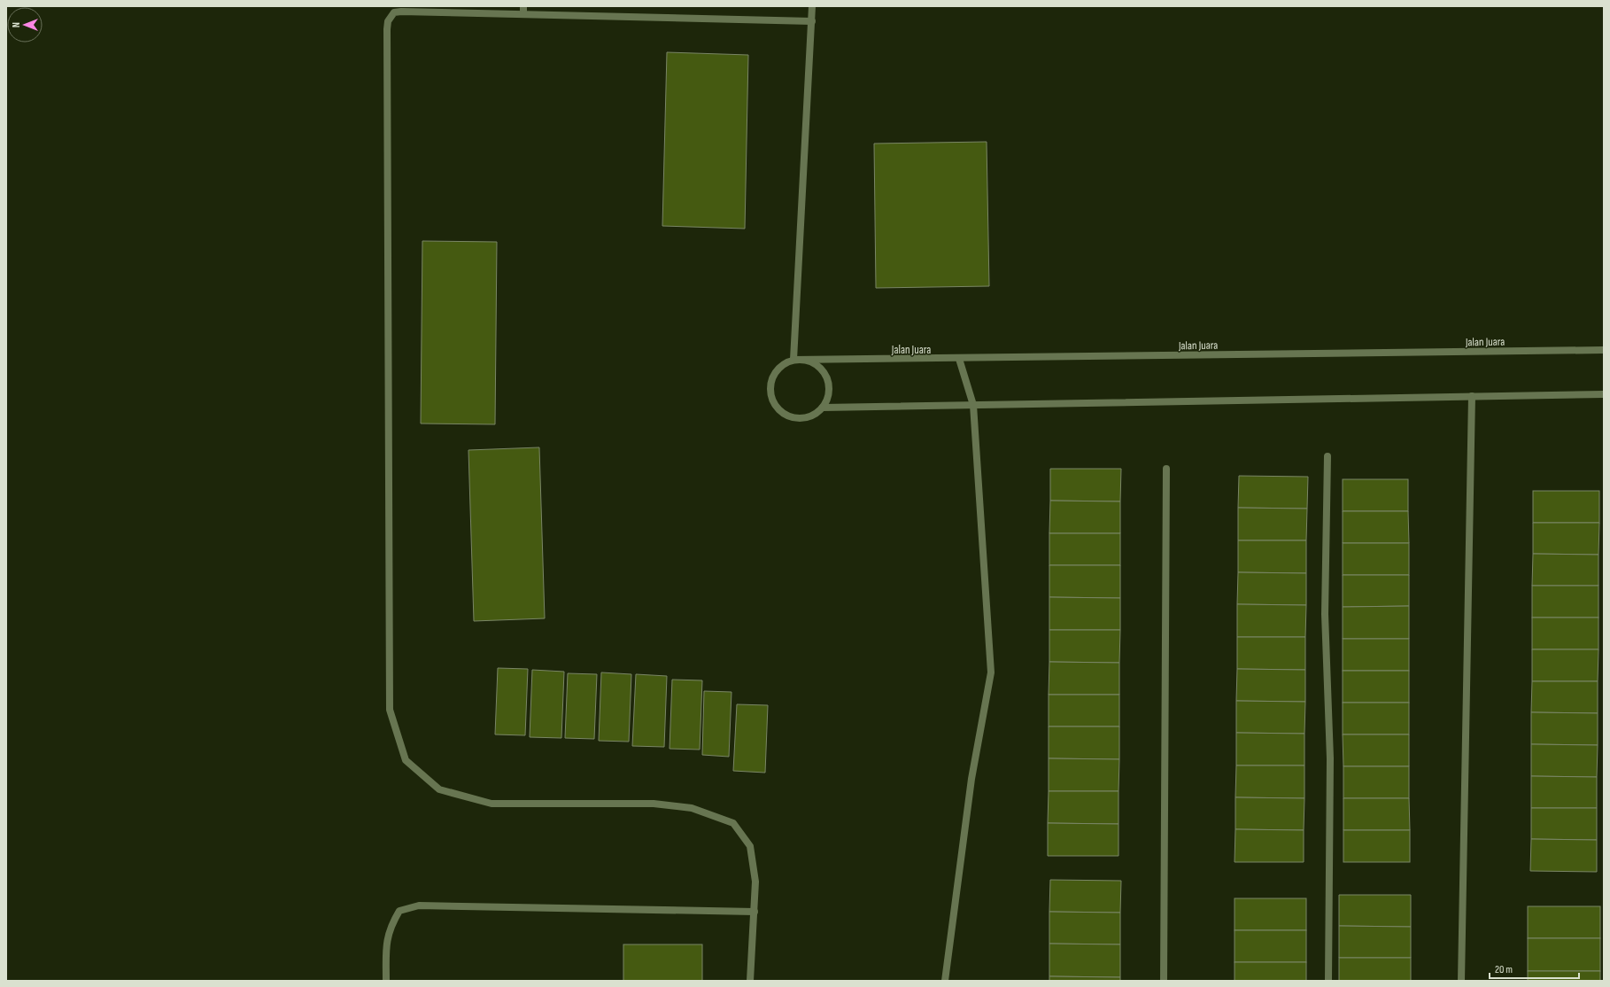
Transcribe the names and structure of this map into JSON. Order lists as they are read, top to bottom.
{
  "streets": {
    "street": ["Jalan Juara"]
  },
  "scale_bar": "20 m",
  "north": "left"
}
